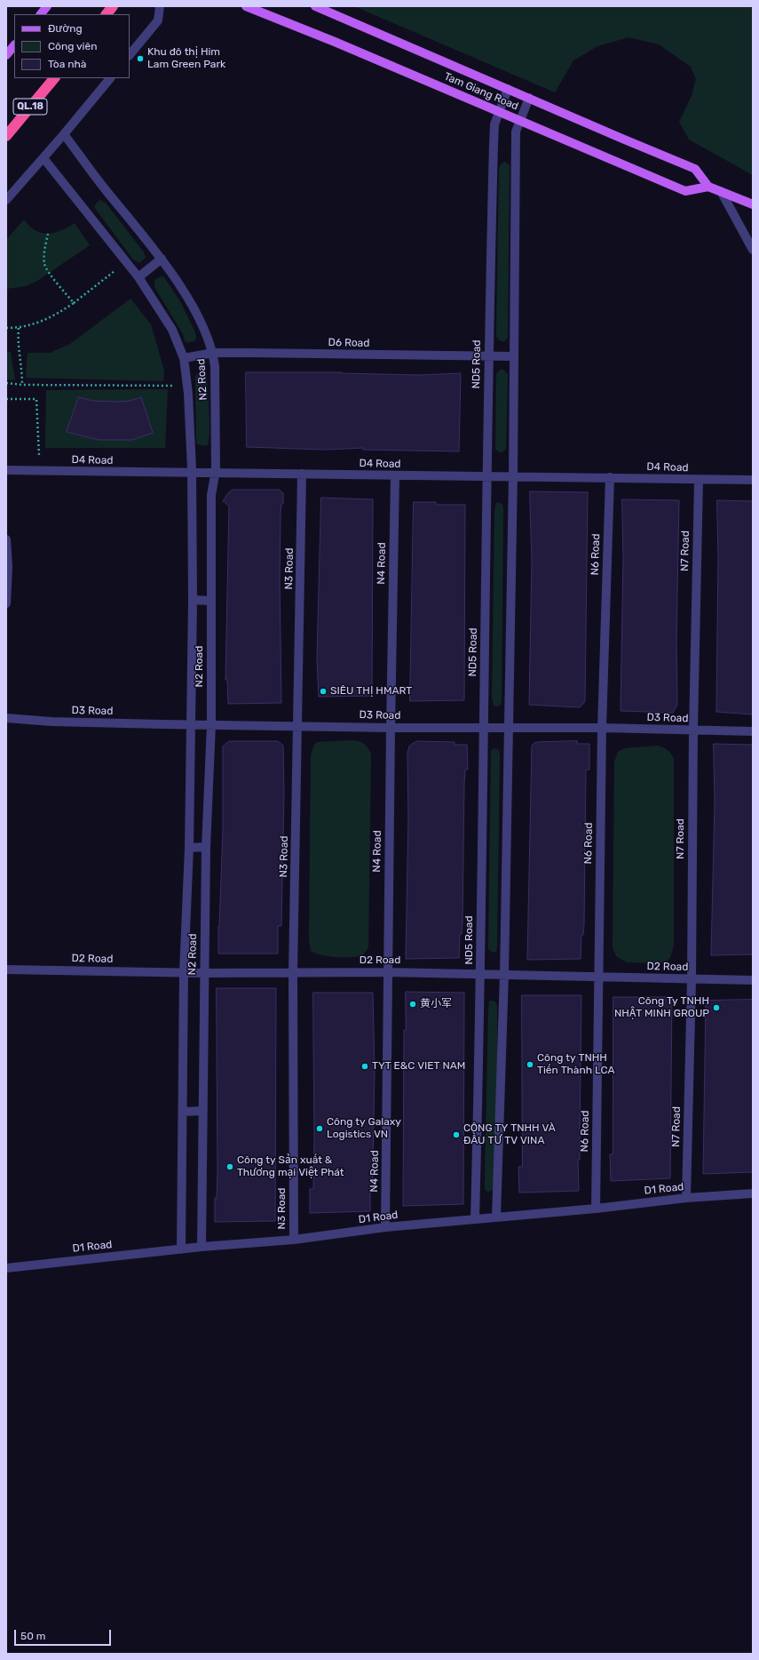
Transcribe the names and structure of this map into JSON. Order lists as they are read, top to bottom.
{
  "streets": {
    "highway": ["QL.18"],
    "main road": ["Tam Giang Road"],
    "street": [
      "D6 Road",
      "ND5 Road",
      "N2 Road",
      "D4 Road",
      "N7 Road",
      "N6 Road",
      "N4 Road",
      "N3 Road",
      "D3 Road",
      "D2 Road",
      "D1 Road"
    ]
  },
  "crossings": [
    ["Tam Giang Road", "ND5 Road"],
    ["D6 Road", "ND5 Road"],
    ["D6 Road", "N2 Road"],
    ["ND5 Road", "D4 Road"],
    ["ND5 Road", "D3 Road"],
    ["ND5 Road", "D2 Road"],
    ["ND5 Road", "D1 Road"],
    ["N2 Road", "D4 Road"],
    ["N2 Road", "D3 Road"],
    ["N2 Road", "D2 Road"],
    ["N2 Road", "D1 Road"],
    ["D4 Road", "N7 Road"],
    ["D4 Road", "N6 Road"],
    ["D4 Road", "N4 Road"],
    ["D4 Road", "N3 Road"],
    ["N7 Road", "D3 Road"],
    ["N7 Road", "D2 Road"],
    ["N7 Road", "D1 Road"],
    ["N6 Road", "D3 Road"],
    ["N6 Road", "D2 Road"],
    ["N6 Road", "D1 Road"],
    ["N4 Road", "D3 Road"],
    ["N4 Road", "D2 Road"],
    ["N4 Road", "D1 Road"],
    ["N3 Road", "D3 Road"],
    ["N3 Road", "D2 Road"],
    ["N3 Road", "D1 Road"]
  ],
  "places": [
    "Khu đô thị Him Lam Green Park",
    "SIÊU THỊ HMART",
    "黄小军",
    "Công Ty TNHH NHẬT MINH GROUP",
    "Công ty TNHH Tiến Thành LCA",
    "TYT E&C VIET NAM",
    "Công ty Galaxy Logistics VN",
    "CÔNG TY TNHH VÀ ĐẦU TƯ TV VINA",
    "Công ty Sản xuất & Thương mại Việt Phát"
  ],
  "legend": ["Đường", "Công viên", "Tòa nhà"],
  "scale_bar": "50 m"
}
